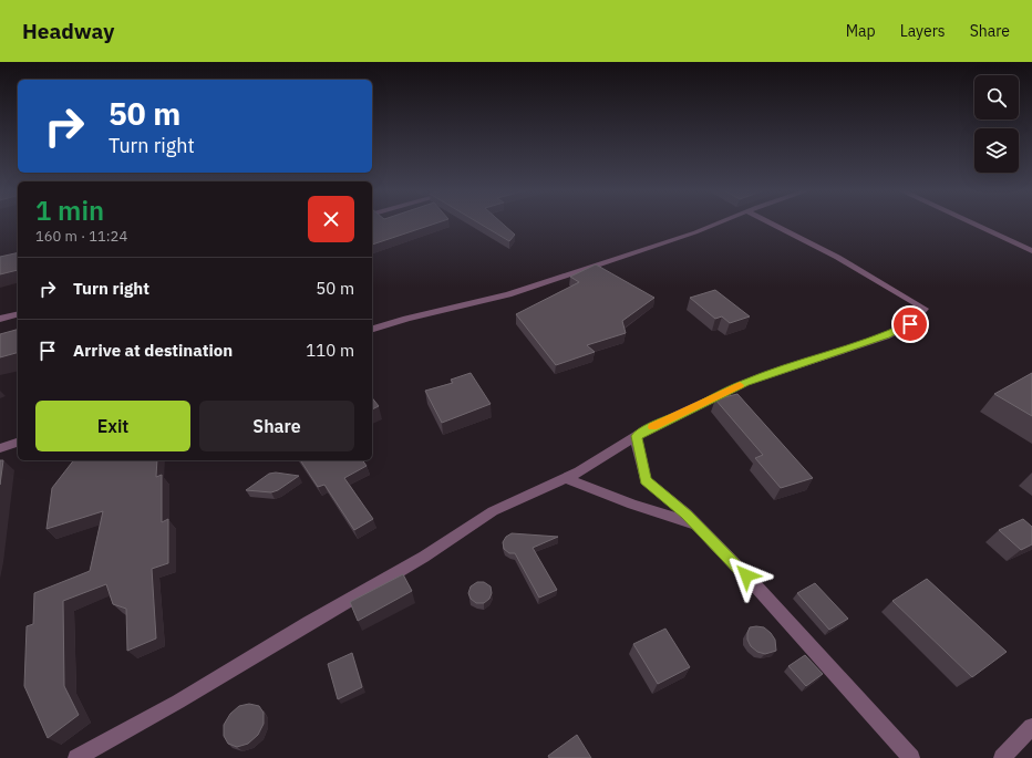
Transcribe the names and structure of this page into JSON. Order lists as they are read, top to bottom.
{
  "page": {
    "header": "Headway",
    "nav": ["Map", "Layers", "Share"],
    "turn": ["50 m", "Turn right"],
    "heading": ["1 min", "160 m · 11:24"],
    "list": [
      {
        "name": "Turn right",
        "value": "50 m"
      },
      {
        "name": "Arrive at destination",
        "value": "110 m"
      }
    ],
    "buttons": ["Exit", "Share"]
  }
}
